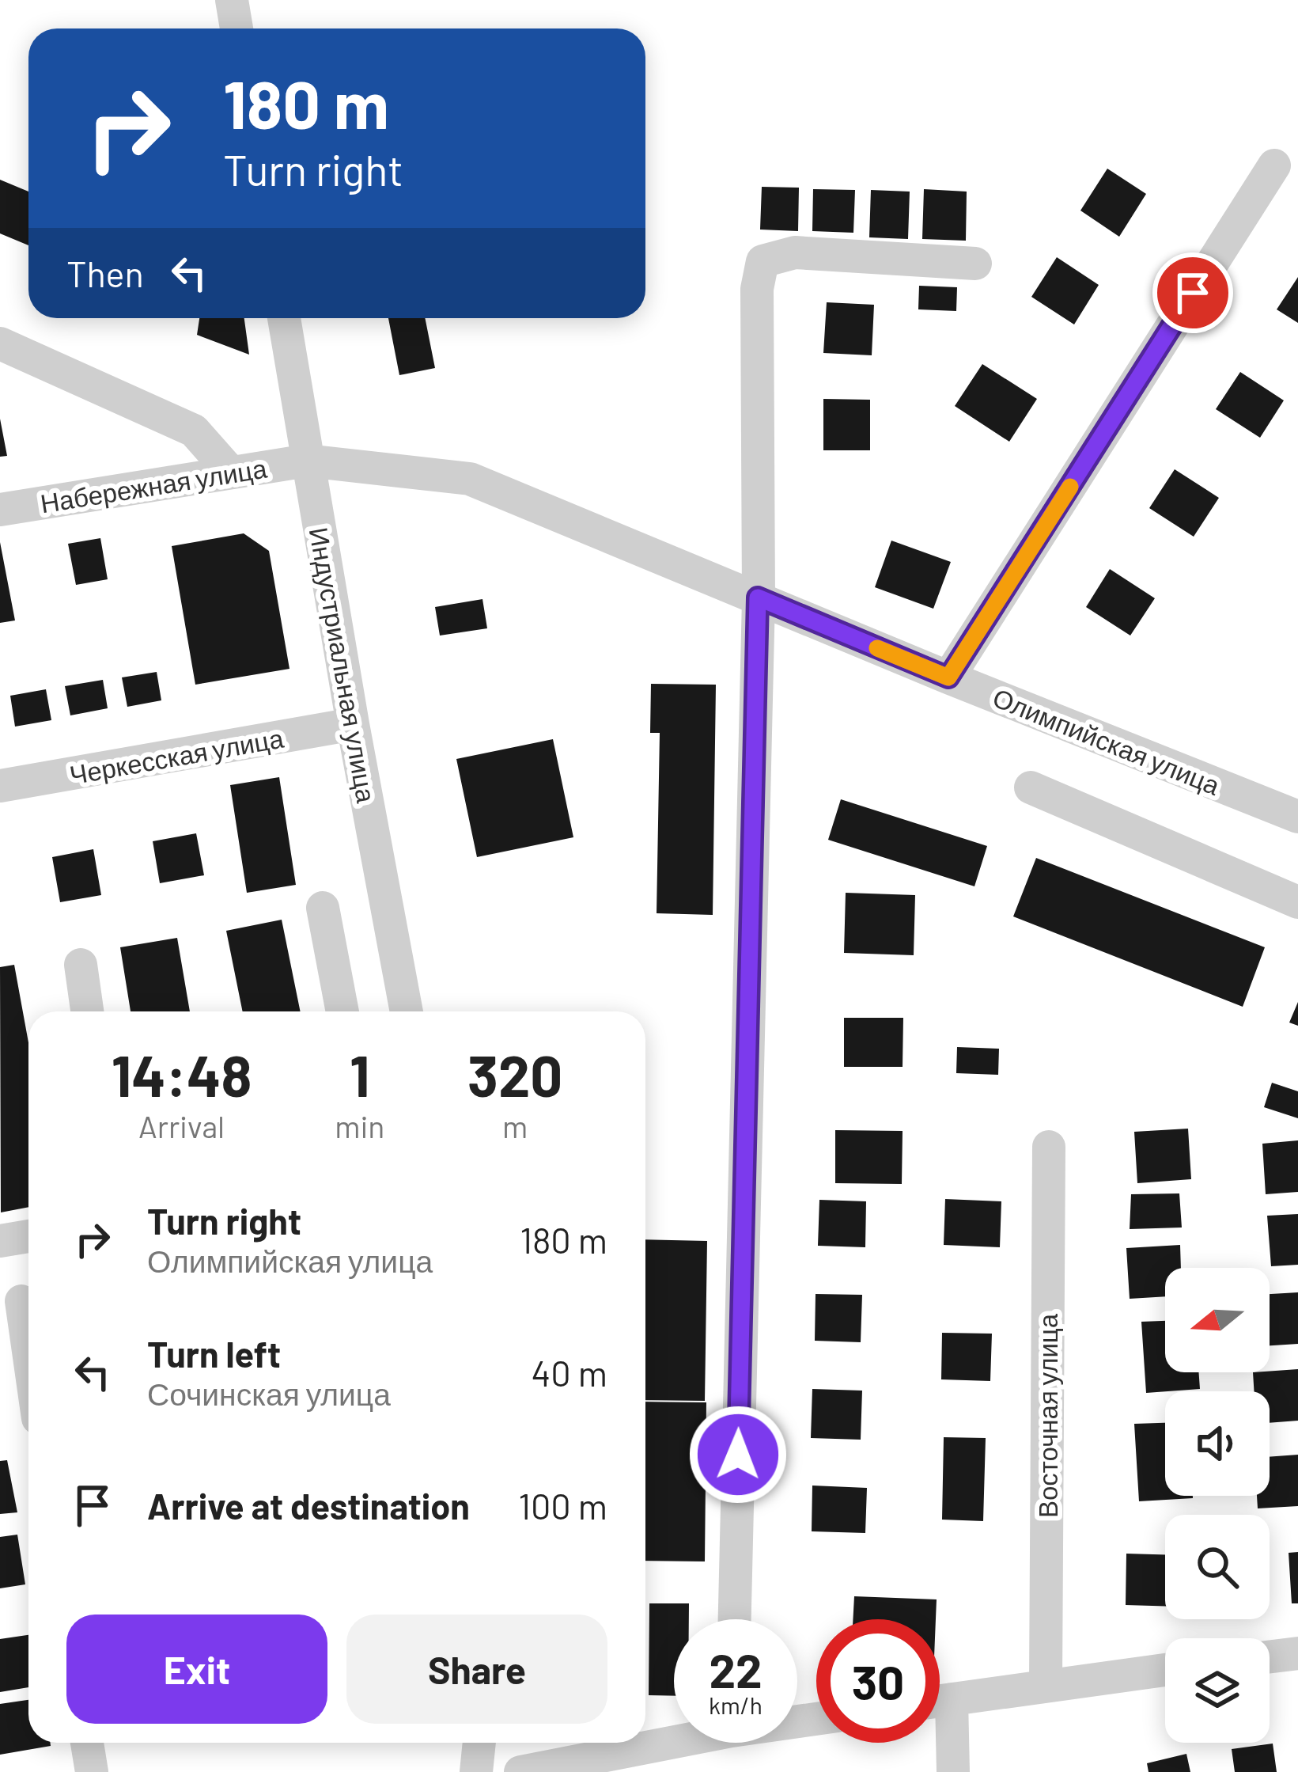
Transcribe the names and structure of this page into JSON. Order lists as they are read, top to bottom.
{
  "streets": {
    "street": [
      "Набережная улица",
      "Индустриальная улица",
      "Олимпийская улица",
      "Черкесская улица",
      "Восточная улица"
    ]
  },
  "crossings": [
    ["Набережная улица", "Индустриальная улица"],
    ["Набережная улица", "Олимпийская улица"],
    ["Индустриальная улица", "Олимпийская улица"],
    ["Индустриальная улица", "Черкесская улица"]
  ],
  "north": "left",
  "page": {
    "turn": ["180 m", "Turn right"],
    "then": "Then",
    "eta": [
      "14:48",
      "Arrival",
      "1",
      "min",
      "320",
      "m"
    ],
    "list": [
      {
        "name": "Turn right",
        "note": "Олимпийская улица",
        "value": "180 m"
      },
      {
        "name": "Turn left",
        "note": "Сочинская улица",
        "value": "40 m"
      },
      {
        "name": "Arrive at destination",
        "value": "100 m"
      }
    ],
    "buttons": ["Exit", "Share"],
    "speed": "22 km/h",
    "limit": "30"
  }
}
